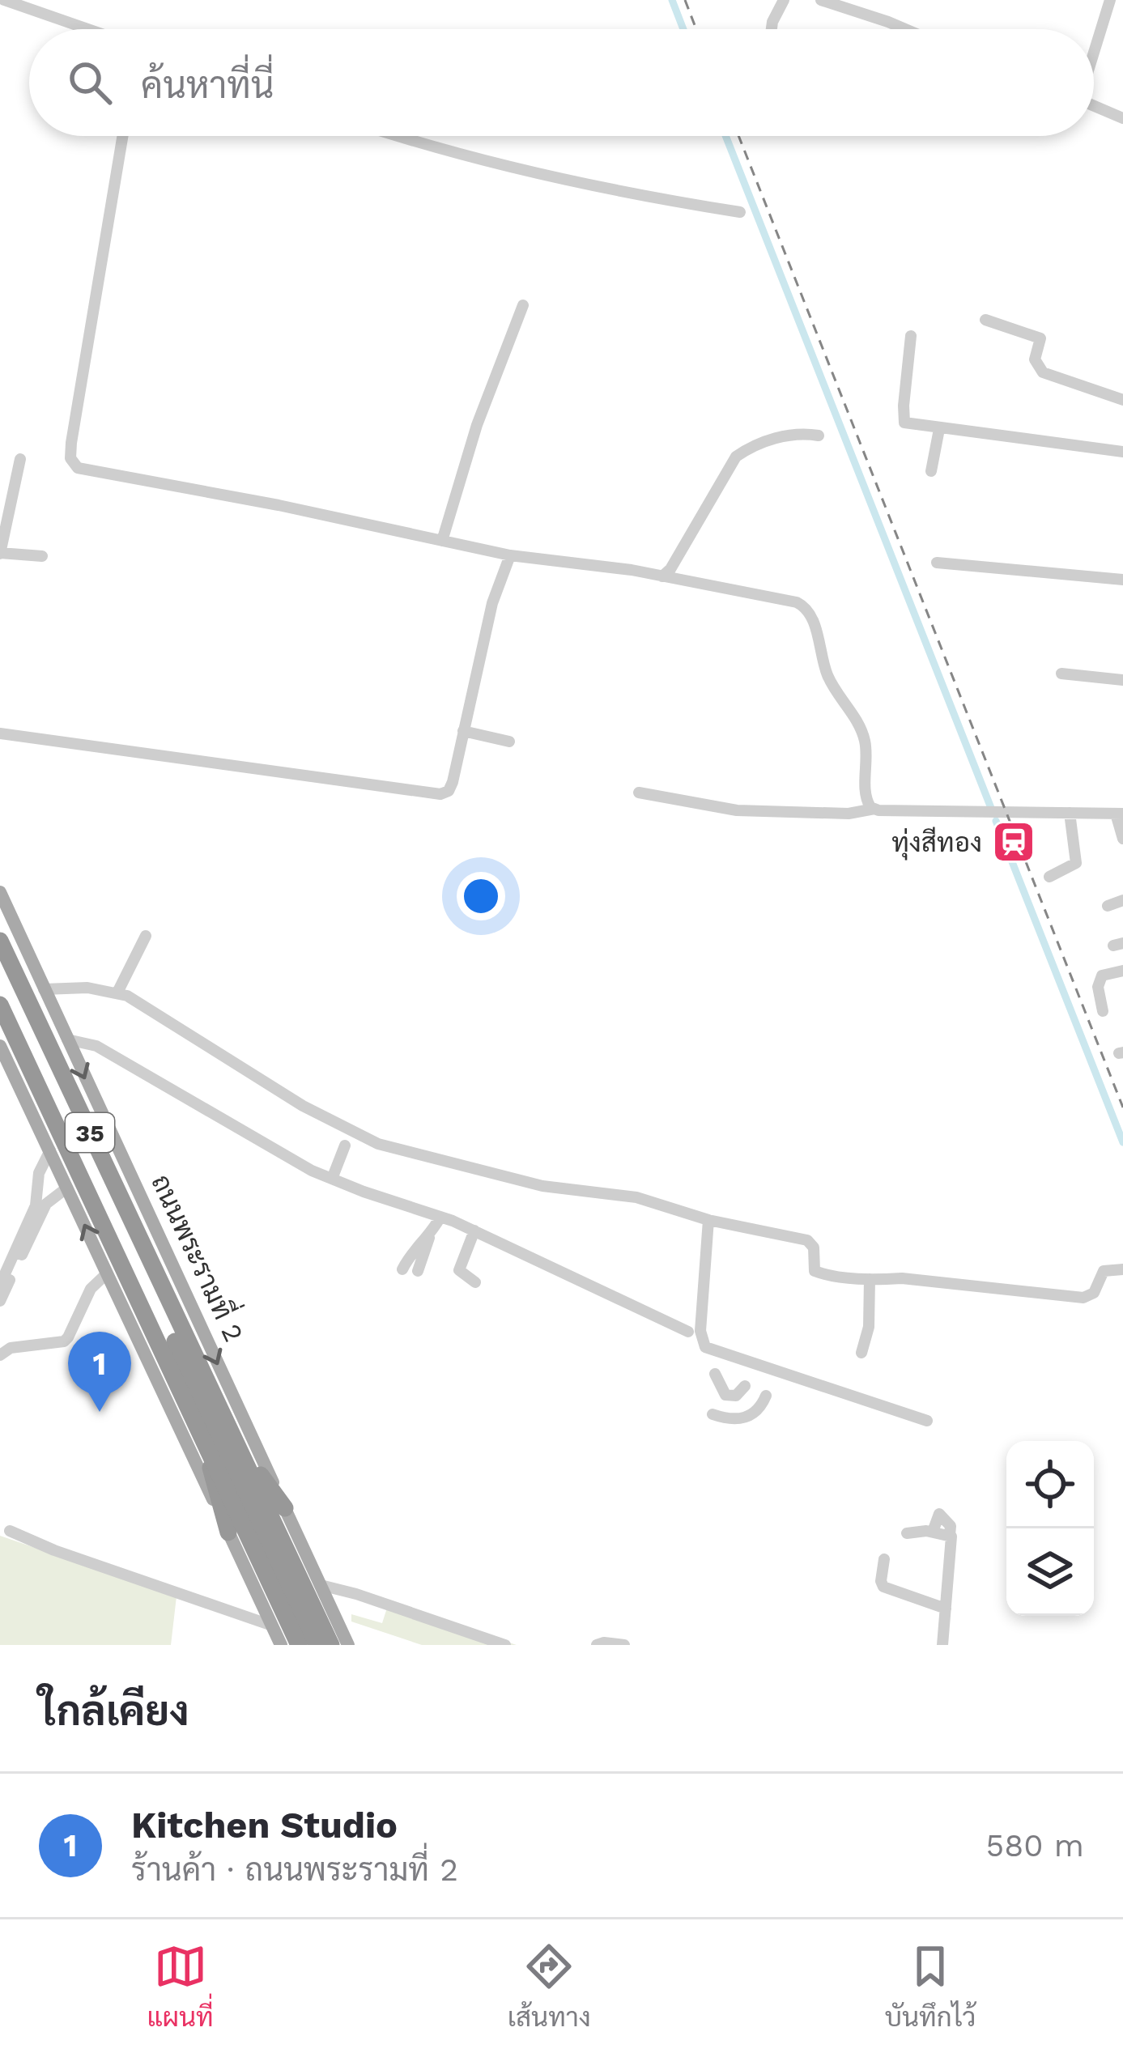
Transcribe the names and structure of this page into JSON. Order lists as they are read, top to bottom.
{
  "streets": {
    "highway": ["35", "ถนนพระรามที่ 2"]
  },
  "places": {
    "station": ["ทุ่งสีทอง"]
  },
  "page": {
    "search": "ค้นหาที่นี่",
    "pins": "1",
    "heading": "ใกล้เคียง",
    "list": [
      {
        "mark": "1",
        "name": "Kitchen Studio",
        "note": "ร้านค้า · ถนนพระรามที่ 2",
        "value": "580 m"
      }
    ],
    "nav": ["แผนที่", "เส้นทาง", "บันทึกไว้"]
  }
}
